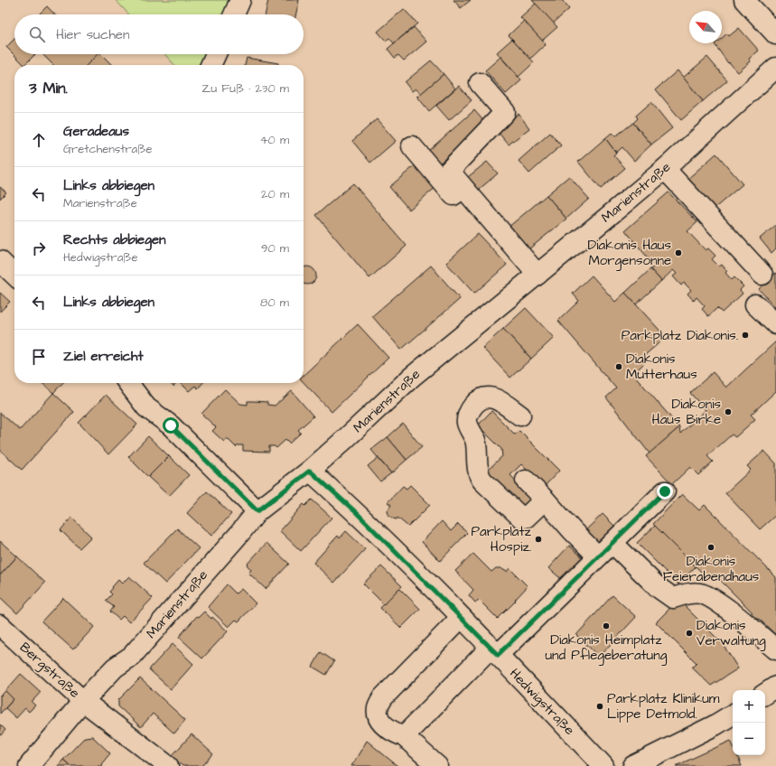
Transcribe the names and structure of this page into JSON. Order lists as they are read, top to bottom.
{
  "streets": {
    "street": ["Marienstraße", "Bergstraße", "Hedwigstraße"]
  },
  "crossings": [
    ["Marienstraße", "Bergstraße"],
    ["Marienstraße", "Hedwigstraße"]
  ],
  "places": [
    "Diakonis Haus Morgensonne",
    "Parkplatz Diakonis.",
    "Diakonis Mutterhaus",
    "Diakonis Haus Birke",
    "Parkplatz Hospiz.",
    "Diakonis Feierabendhaus",
    "Diakonis Heimplatz und Pflegeberatung",
    "Diakonis Verwaltung",
    "Parkplatz Klinikum Lippe Detmold."
  ],
  "north": "top left",
  "page": {
    "search": "Hier suchen",
    "heading": ["3 Min.", "Zu Fuß · 230 m"],
    "list": [
      ["Geradeaus", "Gretchenstraße", "40 m"],
      ["Links abbiegen", "Marienstraße", "20 m"],
      ["Rechts abbiegen", "Hedwigstraße", "90 m"],
      ["Links abbiegen", "80 m"],
      "Ziel erreicht"
    ],
    "map_buttons": ["+", "−"]
  }
}
